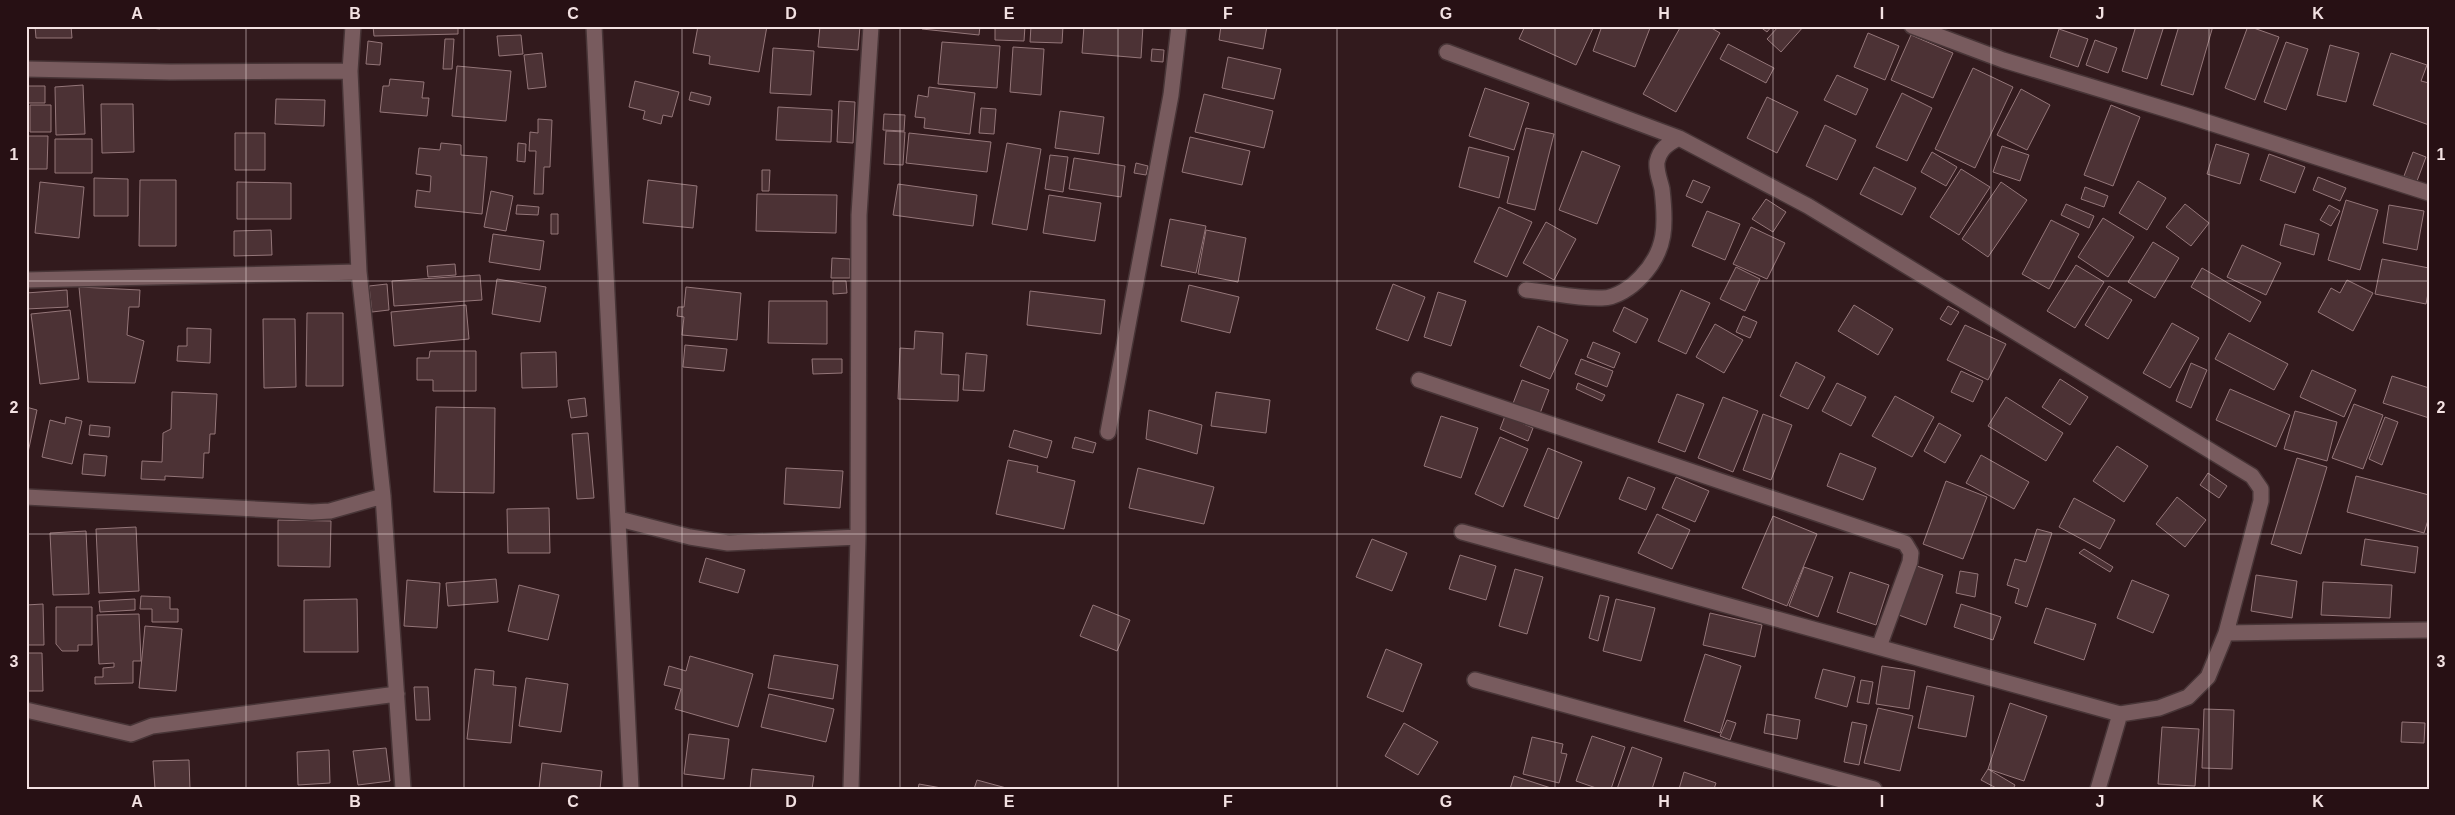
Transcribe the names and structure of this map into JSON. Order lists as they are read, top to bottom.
{
  "grid": {
    "columns": [
      "A",
      "B",
      "C",
      "D",
      "E",
      "F",
      "G",
      "H",
      "I",
      "J",
      "K"
    ],
    "rows": ["1", "2", "3"]
  }
}
